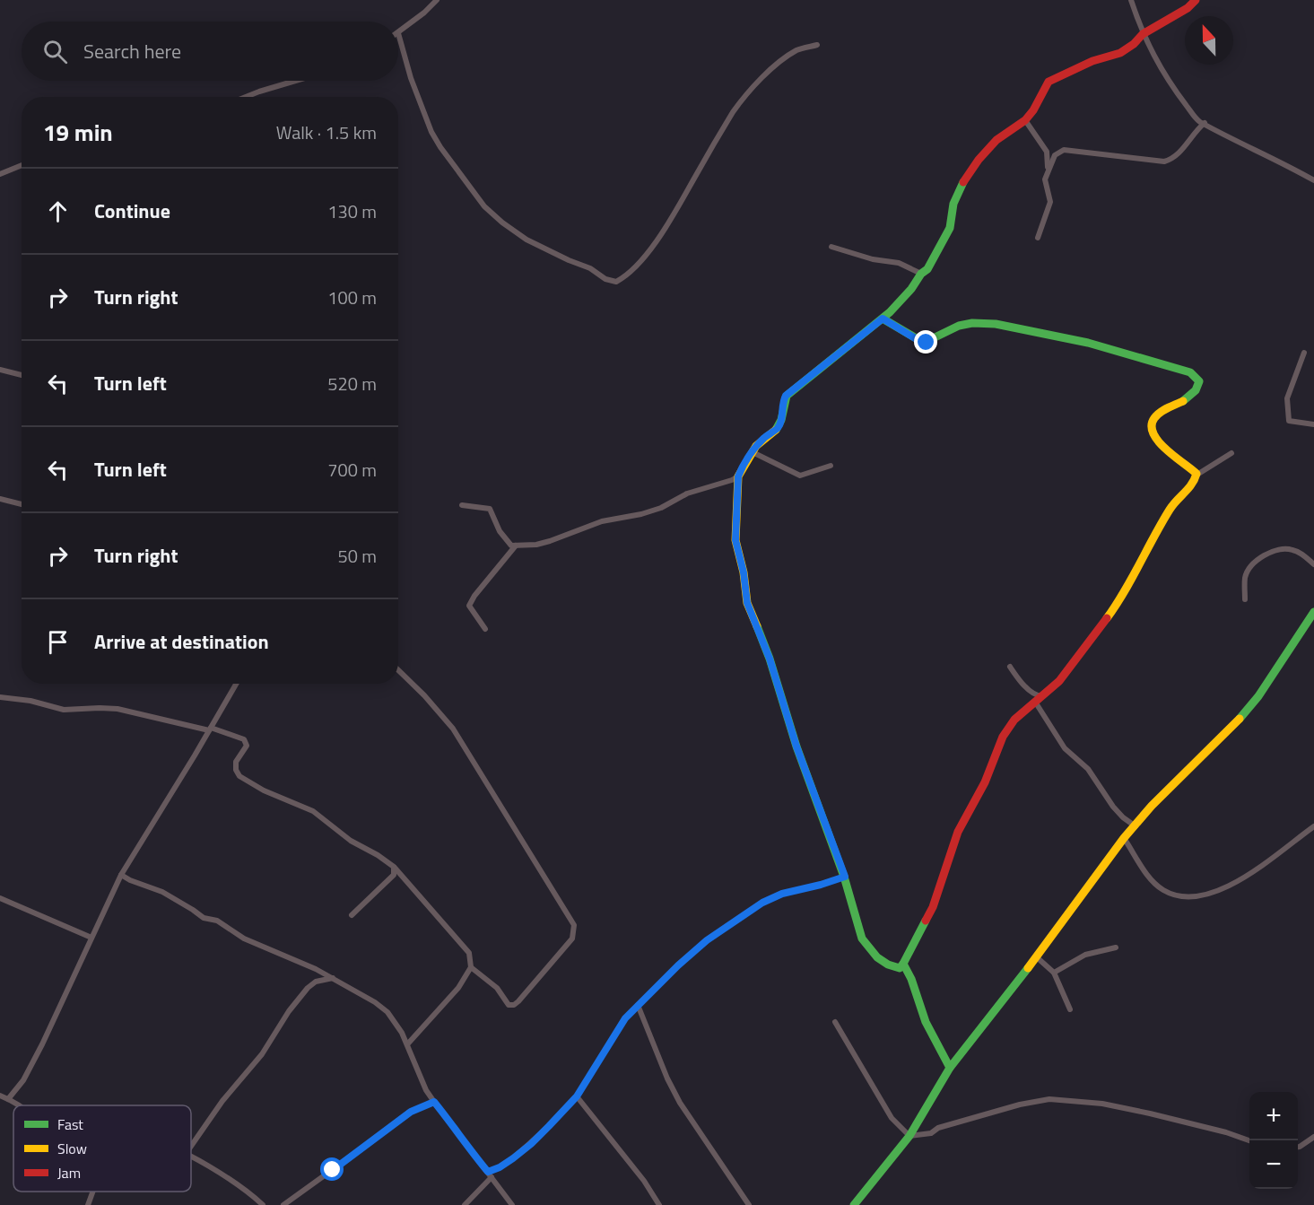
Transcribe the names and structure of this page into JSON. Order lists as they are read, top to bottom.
{
  "legend": ["Fast", "Slow", "Jam"],
  "north": "top",
  "page": {
    "search": "Search here",
    "heading": ["19 min", "Walk · 1.5 km"],
    "list": [
      ["Continue", "130 m"],
      ["Turn right", "100 m"],
      ["Turn left", "520 m"],
      ["Turn left", "700 m"],
      ["Turn right", "50 m"],
      "Arrive at destination"
    ],
    "map_buttons": ["+", "−"]
  }
}
